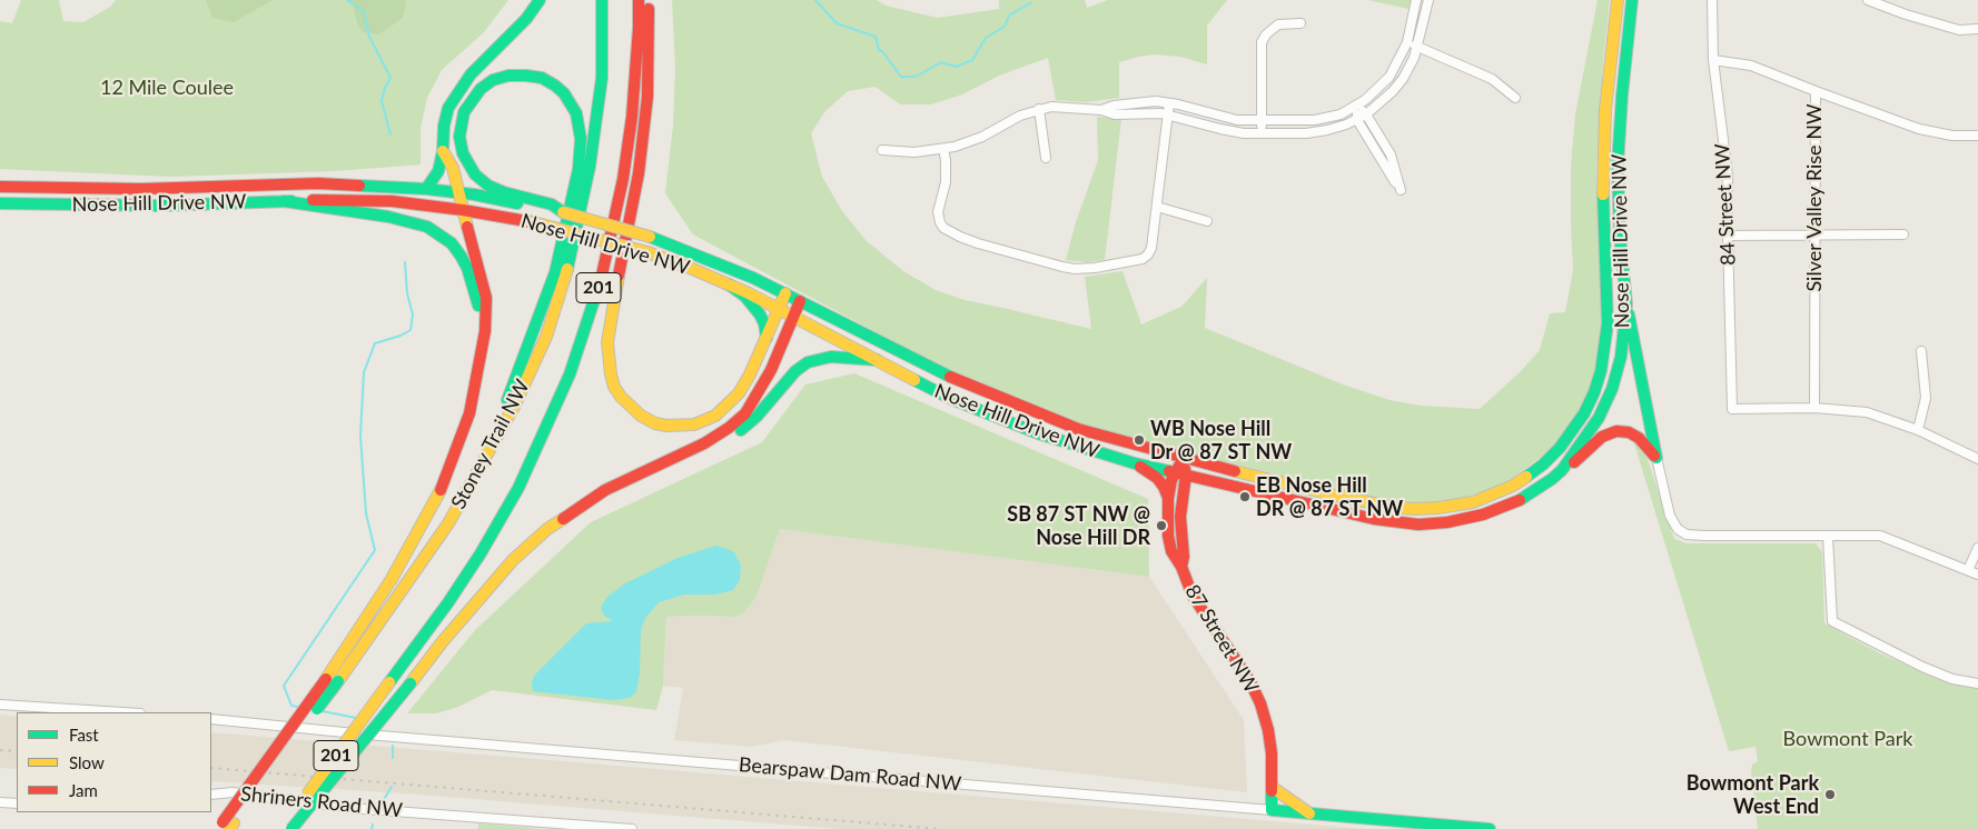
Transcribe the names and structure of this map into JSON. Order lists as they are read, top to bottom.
{
  "streets": {
    "main road": [
      "Nose Hill Drive NW",
      "201",
      "Stoney Trail NW",
      "87 Street NW",
      "Bearspaw Dam Road NW"
    ],
    "street": ["Silver Valley Rise NW", "84 Street NW", "Shriners Road NW"]
  },
  "crossings": [
    ["Silver Valley Rise NW", "84 Street NW"],
    ["Nose Hill Drive NW", "87 Street NW"],
    ["87 Street NW", "Bearspaw Dam Road NW"]
  ],
  "parks": ["12 Mile Coulee", "Bowmont Park"],
  "places": [
    "WB Nose Hill Dr @ 87 ST NW",
    "EB Nose Hill DR @ 87 ST NW",
    "SB 87 ST NW @ Nose Hill DR",
    "Bowmont Park West End"
  ],
  "legend": ["Fast", "Slow", "Jam"]
}
